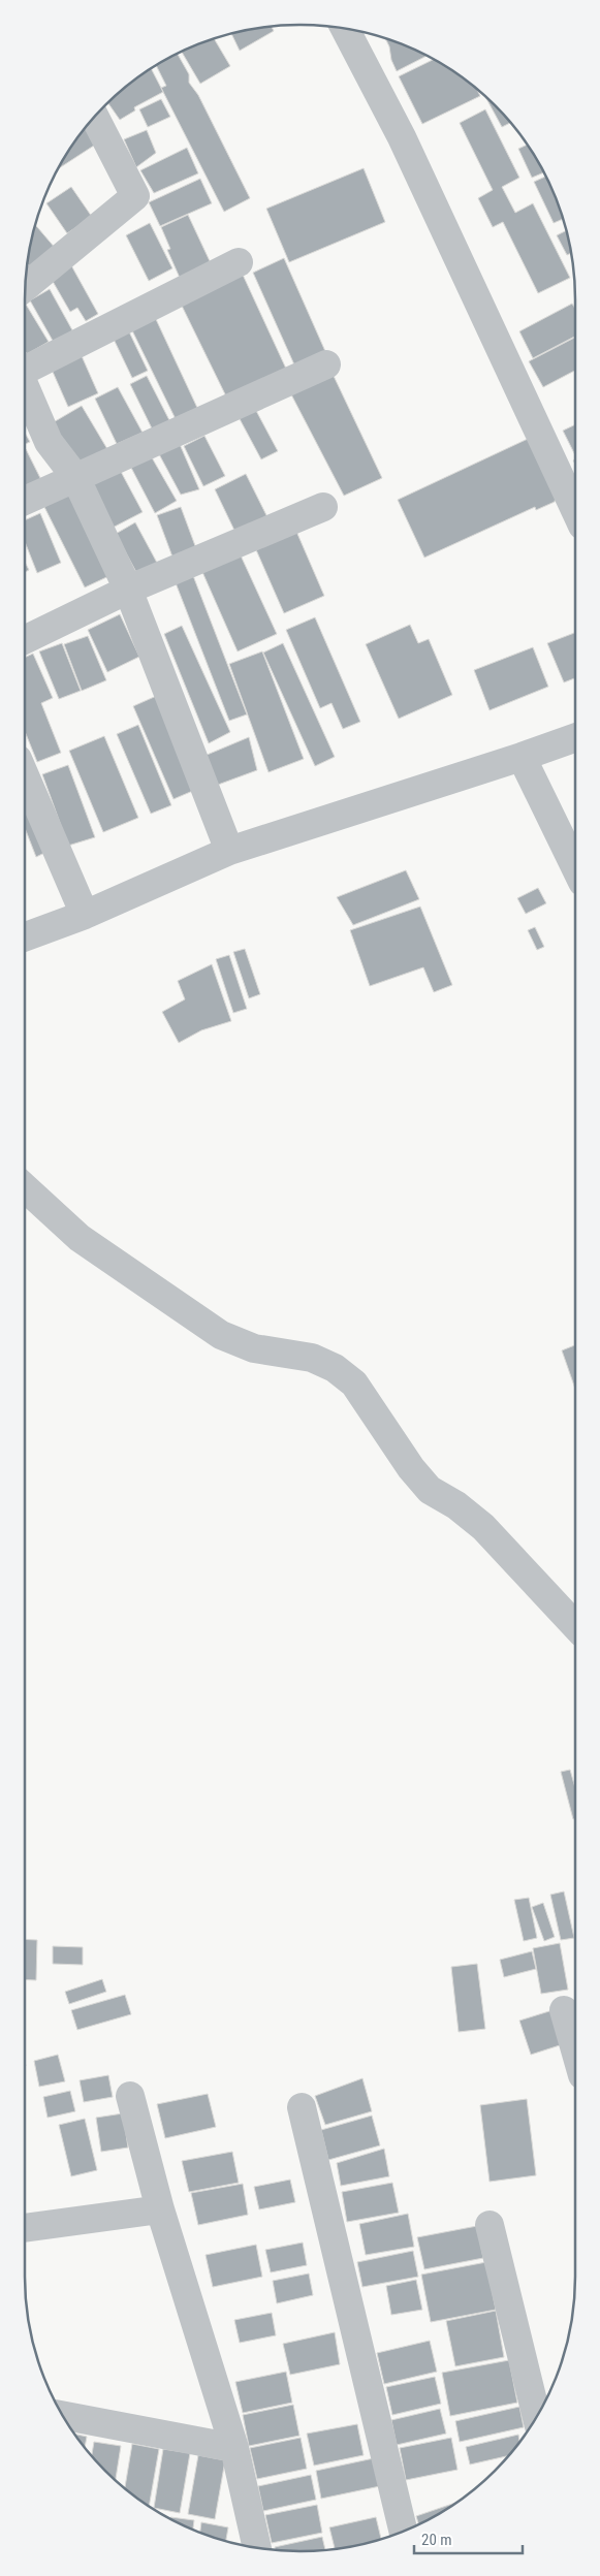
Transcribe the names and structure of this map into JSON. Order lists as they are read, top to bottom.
{
  "scale_bar": "20 m"
}
